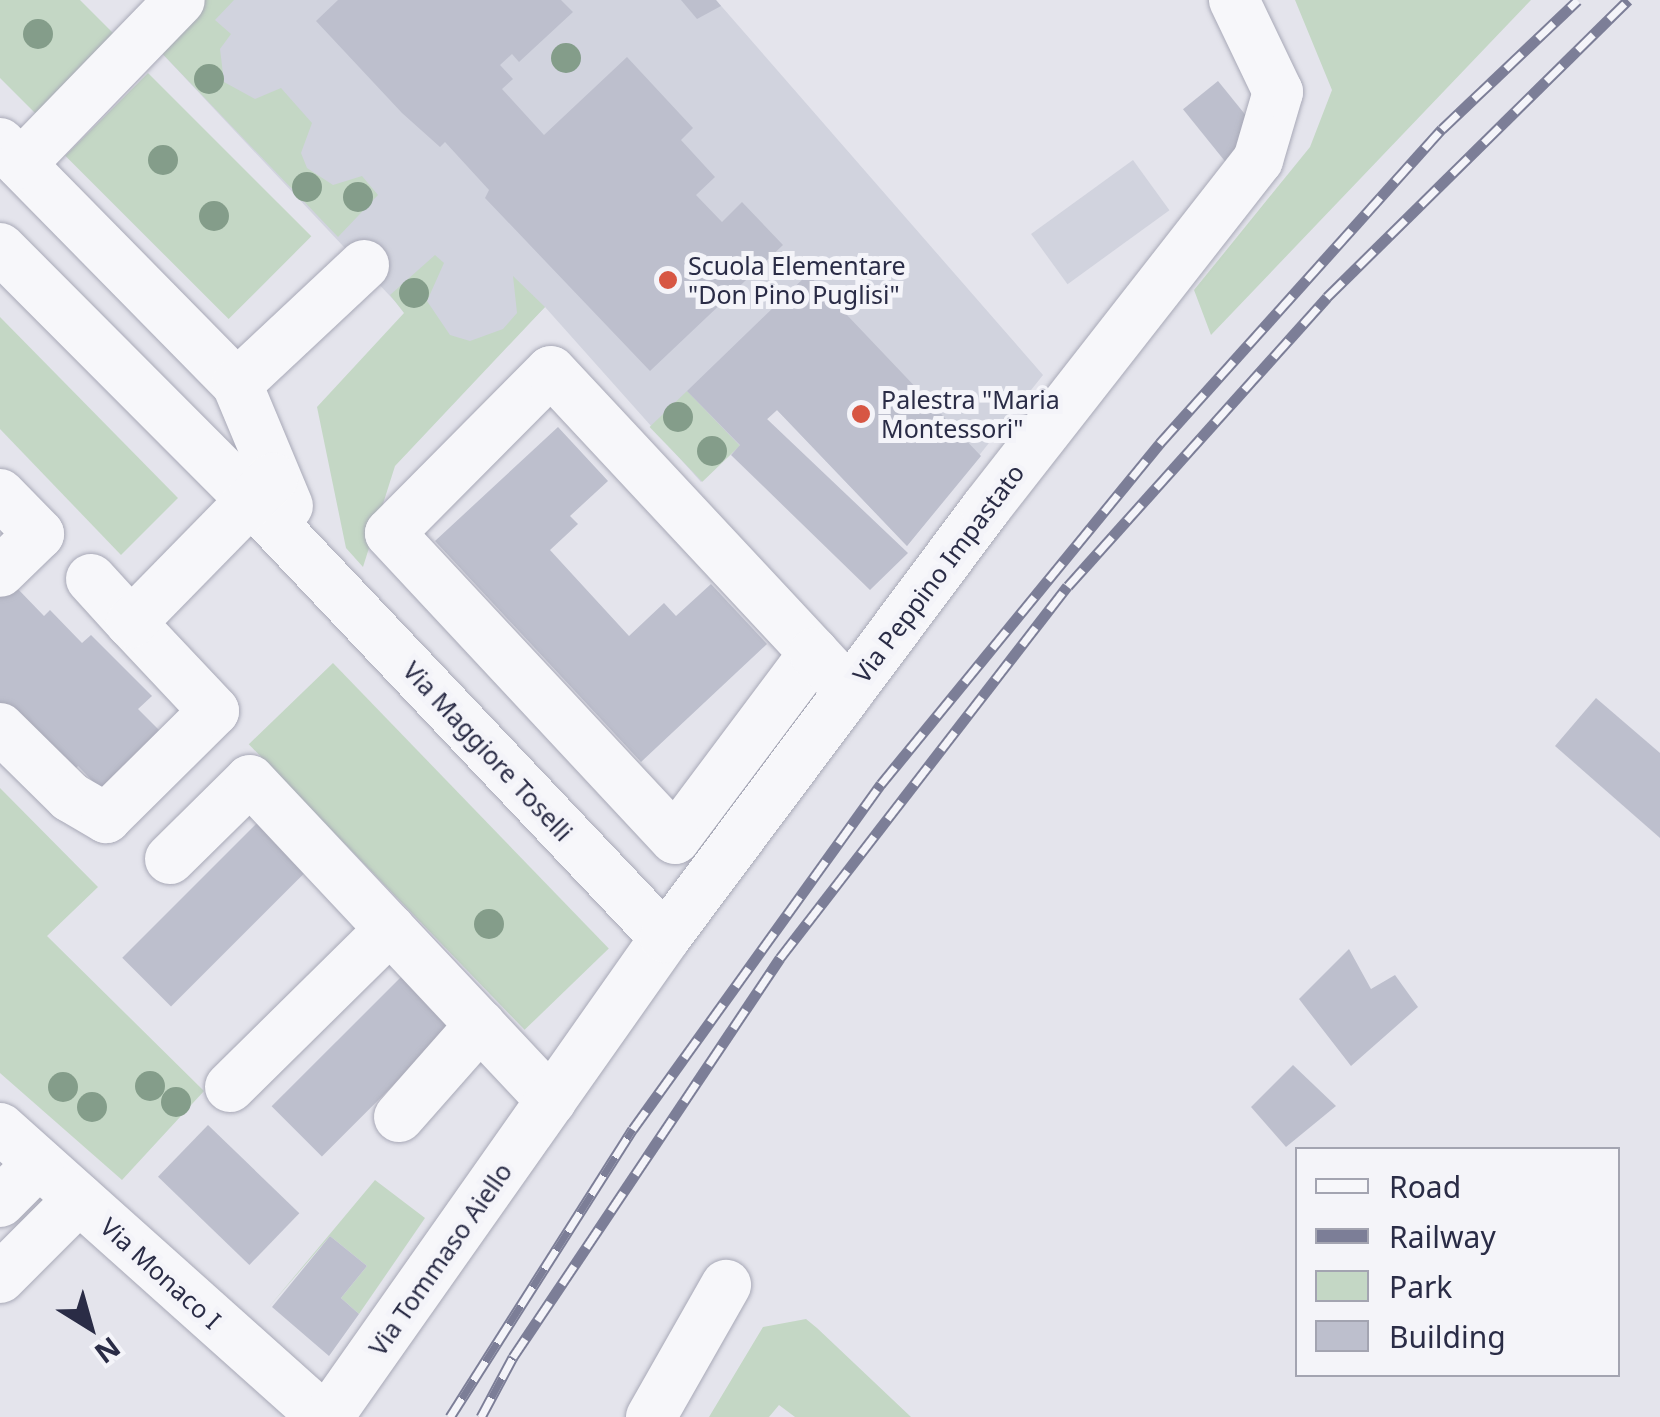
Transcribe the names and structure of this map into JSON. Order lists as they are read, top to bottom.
{
  "streets": {
    "street": [
      "Via Peppino Impastato",
      "Via Maggiore Toselli",
      "Via Tommaso Aiello",
      "Via Monaco I"
    ]
  },
  "crossings": [
    ["Via Peppino Impastato", "Via Maggiore Toselli"],
    ["Via Peppino Impastato", "Via Tommaso Aiello"],
    ["Via Maggiore Toselli", "Via Tommaso Aiello"],
    ["Via Tommaso Aiello", "Via Monaco I"]
  ],
  "places": ["Scuola Elementare \"Don Pino Puglisi\"", "Palestra \"Maria Montessori\""],
  "legend": [
    "Road",
    "Railway",
    "Park",
    "Building"
  ],
  "north": "bottom right"
}
